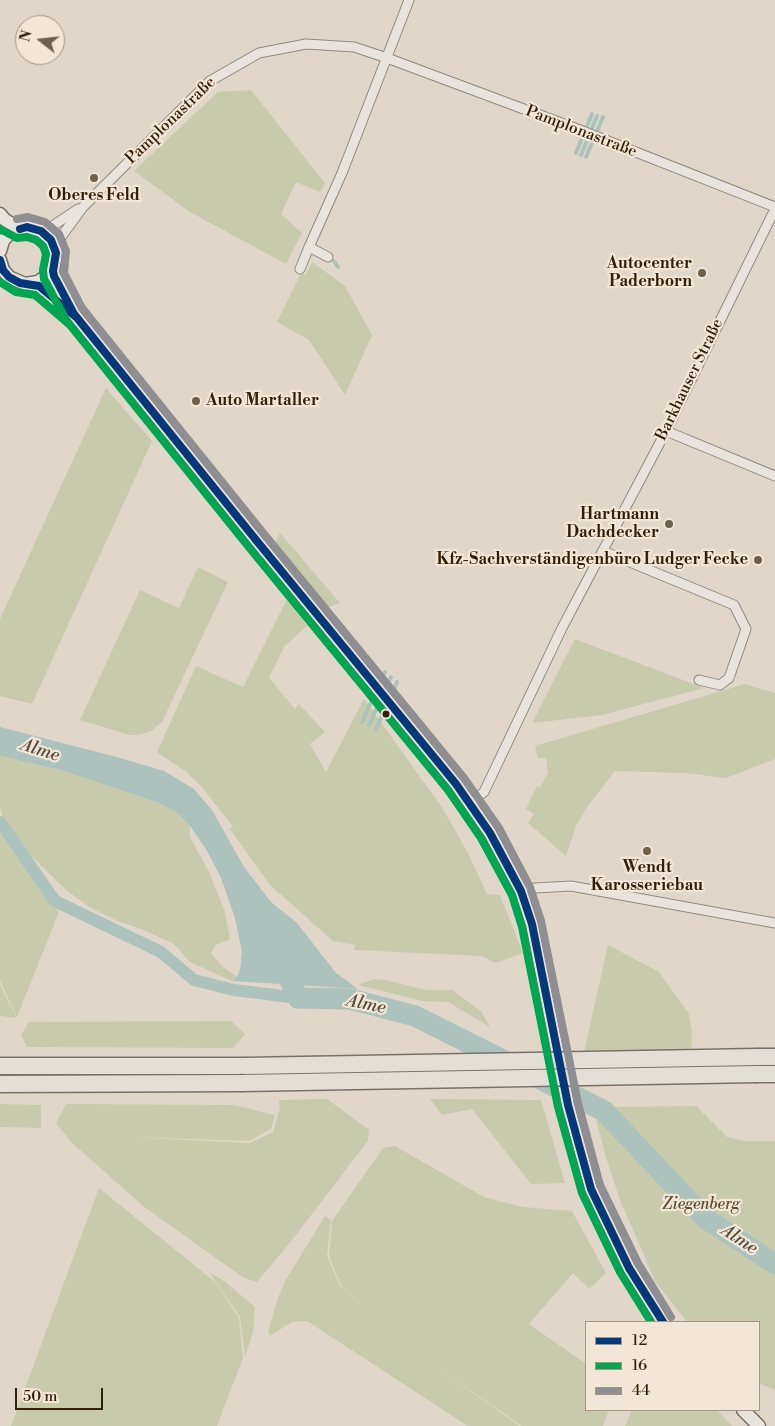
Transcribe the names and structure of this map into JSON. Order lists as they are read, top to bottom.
{
  "streets": {
    "street": ["Pamplonastraße", "Barkhauser Straße"]
  },
  "crossings": [
    ["Pamplonastraße", "Barkhauser Straße"]
  ],
  "water": ["Alme"],
  "parks": ["Ziegenberg"],
  "places": [
    "Oberes Feld",
    "Autocenter Paderborn",
    "Auto Martaller",
    "Hartmann Dachdecker",
    "Kfz-Sachverständigenbüro Ludger Fecke",
    "Wendt Karosseriebau"
  ],
  "lines": ["transit line 44", "transit line 12", "transit line 16"],
  "legend": ["12", "16", "44"],
  "scale_bar": "50 m",
  "north": "left"
}
